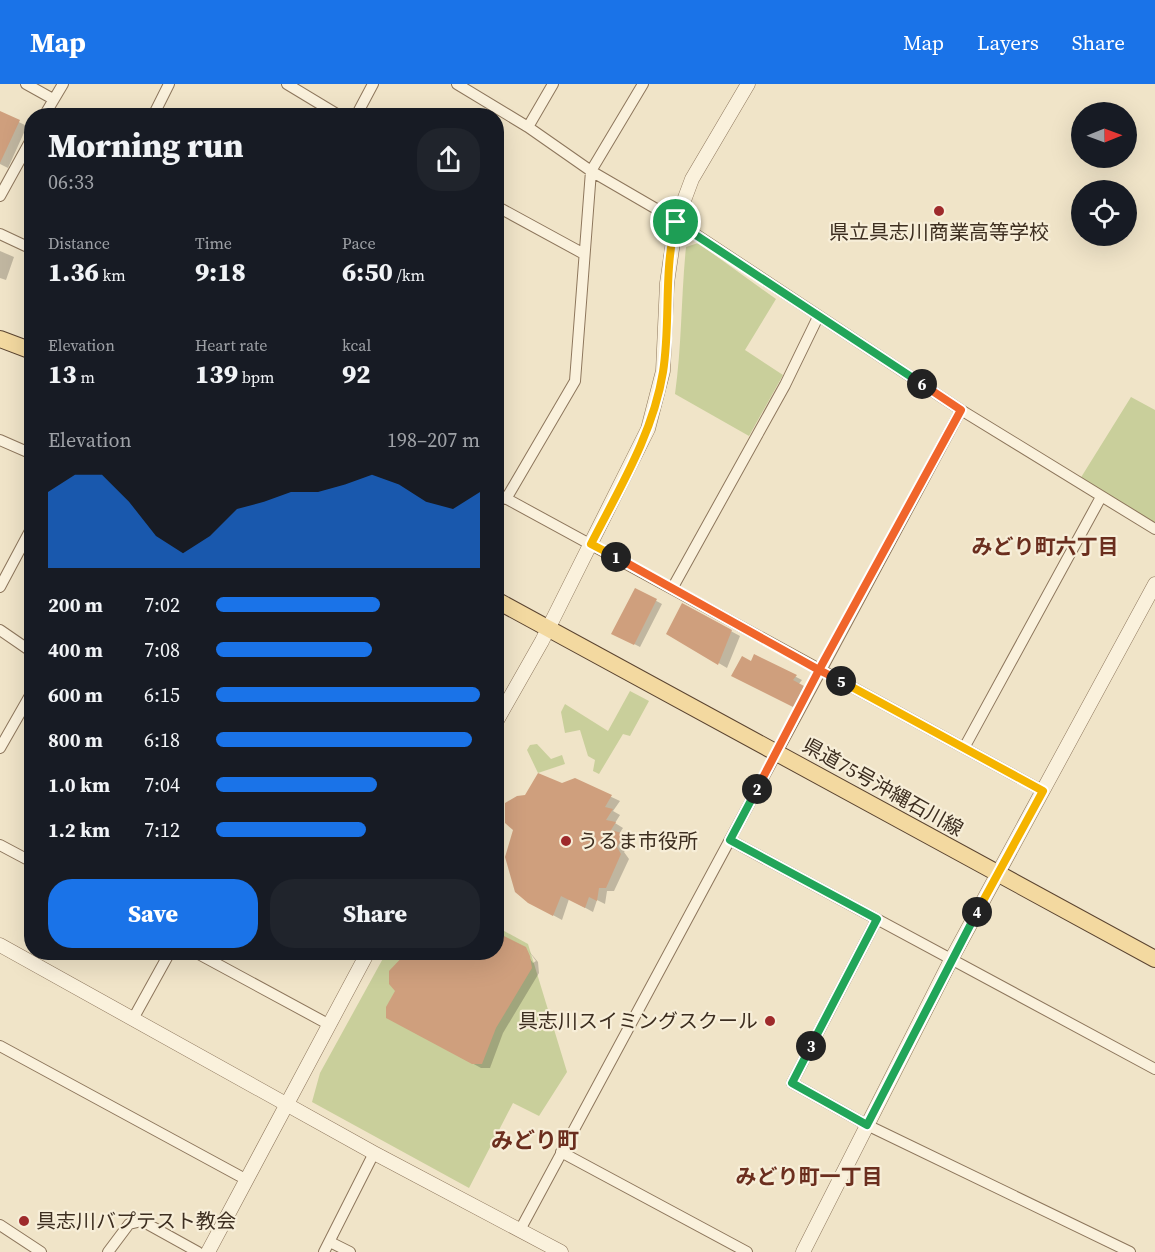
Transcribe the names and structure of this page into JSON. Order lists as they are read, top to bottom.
{
  "streets": {
    "main road": ["県道75号沖縄石川線"]
  },
  "districts": ["みどり町六丁目", "みどり町", "みどり町一丁目"],
  "places": [
    "県立具志川商業高等学校",
    "うるま市役所",
    "具志川スイミングスクール",
    "具志川バプテスト教会"
  ],
  "north": "right",
  "page": {
    "header": "Map",
    "nav": ["Map", "Layers", "Share"],
    "heading": ["Morning run", "06:33"],
    "stats": [
      ["Distance", "1.36 km"],
      ["Time", "9:18"],
      ["Pace", "6:50 /km"],
      ["Elevation", "13 m"],
      ["Heart rate", "139 bpm"],
      ["kcal", "92"]
    ],
    "pins": [
      "6",
      "1",
      "5",
      "2",
      "4",
      "3"
    ],
    "chart": ["Elevation", "198–207 m"],
    "list": [
      {
        "name": "200 m",
        "note": "7:02"
      },
      {
        "name": "400 m",
        "note": "7:08"
      },
      {
        "name": "600 m",
        "note": "6:15"
      },
      {
        "name": "800 m",
        "note": "6:18"
      },
      {
        "name": "1.0 km",
        "note": "7:04"
      },
      {
        "name": "1.2 km",
        "note": "7:12"
      }
    ],
    "buttons": ["Save", "Share"]
  }
}
